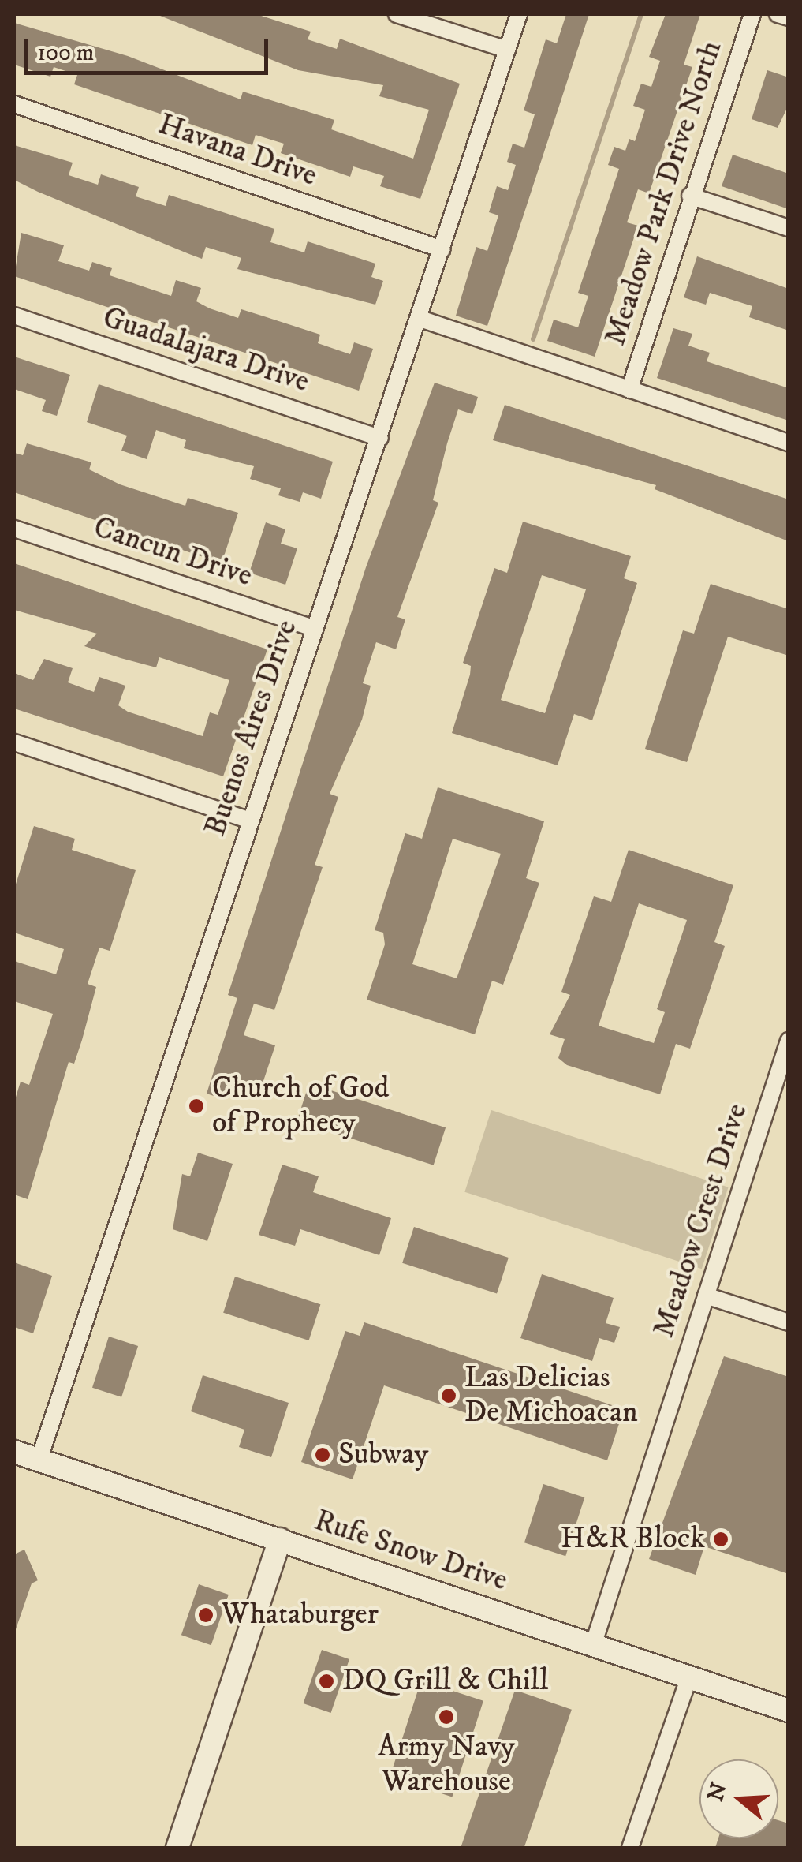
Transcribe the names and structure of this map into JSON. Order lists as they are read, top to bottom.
{
  "streets": {
    "main road": ["Rufe Snow Drive"],
    "street": [
      "Havana Drive",
      "Meadow Park Drive North",
      "Guadalajara Drive",
      "Cancun Drive",
      "Buenos Aires Drive",
      "Meadow Crest Drive"
    ]
  },
  "crossings": [
    ["Havana Drive", "Buenos Aires Drive"],
    ["Guadalajara Drive", "Buenos Aires Drive"],
    ["Cancun Drive", "Buenos Aires Drive"],
    ["Buenos Aires Drive", "Rufe Snow Drive"],
    ["Meadow Crest Drive", "Rufe Snow Drive"]
  ],
  "places": [
    "Church of God of Prophecy",
    "Las Delicias De Michoacan",
    "Subway",
    "H&R Block",
    "Whataburger",
    "DQ Grill & Chill",
    "Army Navy Warehouse"
  ],
  "scale_bar": "100 m",
  "north": "left"
}
